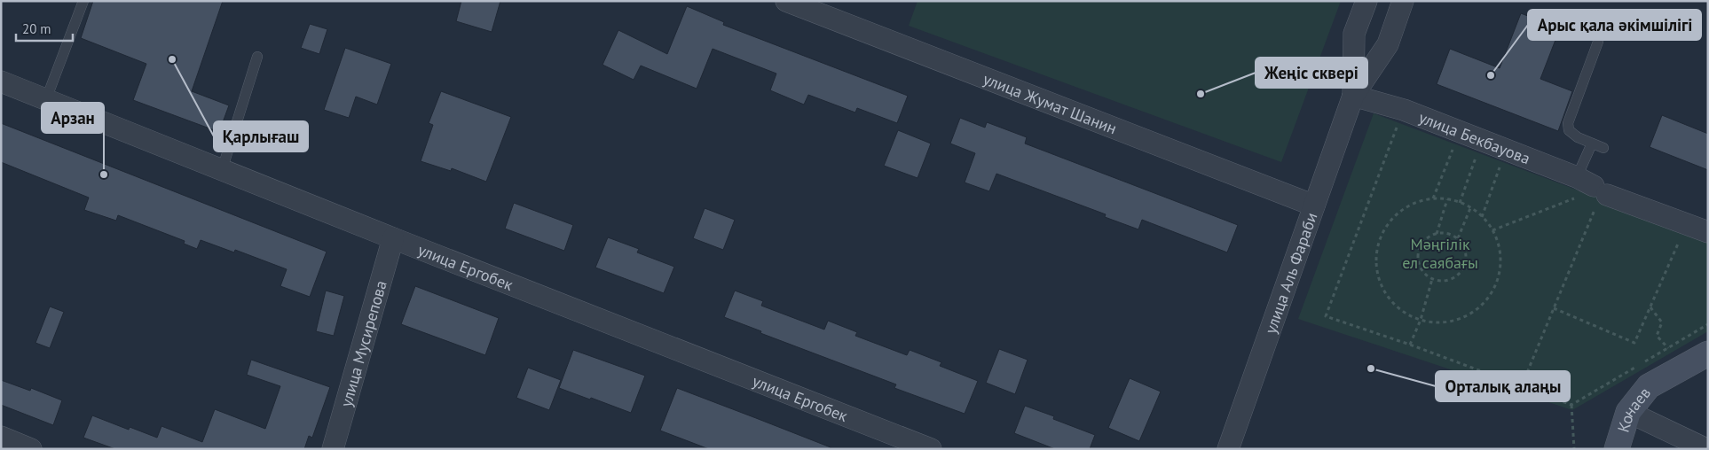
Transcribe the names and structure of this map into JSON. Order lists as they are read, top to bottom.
{
  "streets": {
    "main road": ["Конаев"],
    "street": [
      "улица Жумат Шанин",
      "улица Бекбауова",
      "улица Ергобек",
      "улица Аль Фараби",
      "улица Мусирепова"
    ]
  },
  "crossings": [
    ["улица Жумат Шанин", "улица Аль Фараби"],
    ["улица Бекбауова", "улица Аль Фараби"],
    ["улица Ергобек", "улица Мусирепова"]
  ],
  "parks": ["Мәңгілік ел саябағы"],
  "places": [
    "Қарлығаш",
    "Арыс қала әкімшілігі",
    "Жеңіс сквері",
    "Арзан",
    "Орталық алаңы"
  ],
  "scale_bar": "20 m"
}
